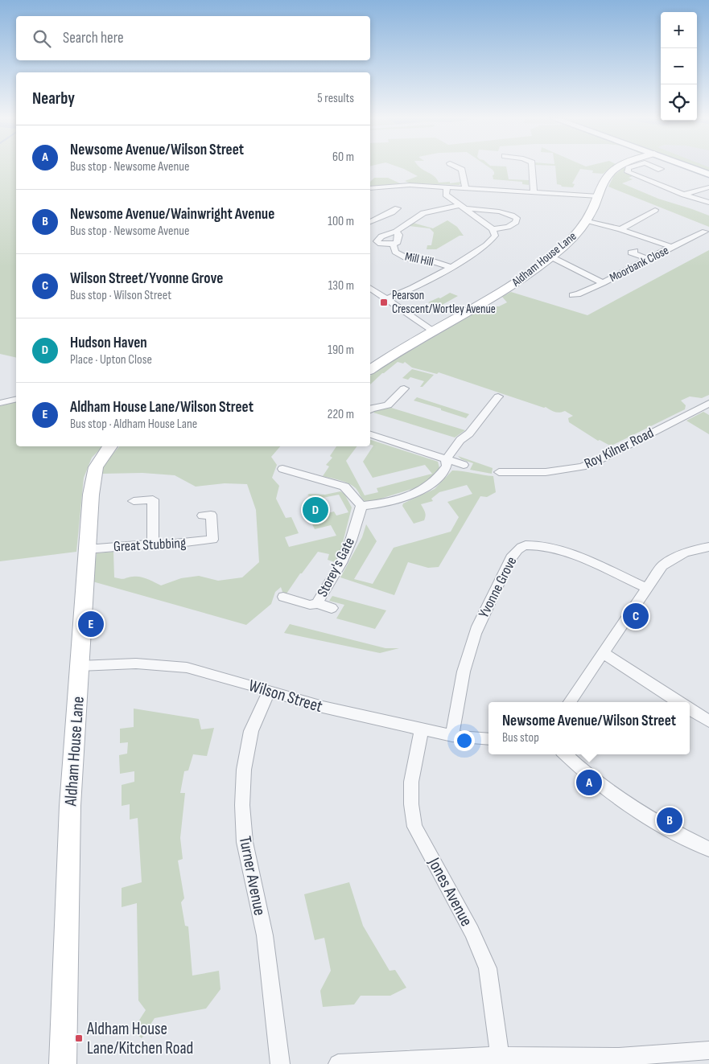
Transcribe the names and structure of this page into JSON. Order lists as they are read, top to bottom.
{
  "streets": {
    "street": [
      "Mill Hill",
      "Aldham House Lane",
      "Moorbank Close",
      "Roy Kilner Road",
      "Great Stubbing",
      "Storey's Gate",
      "Yvonne Grove",
      "Wilson Street",
      "Turner Avenue",
      "Jones Avenue"
    ]
  },
  "crossings": [
    ["Aldham House Lane", "Great Stubbing"],
    ["Aldham House Lane", "Wilson Street"],
    ["Yvonne Grove", "Wilson Street"],
    ["Wilson Street", "Turner Avenue"],
    ["Wilson Street", "Jones Avenue"]
  ],
  "places": {
    "transit": ["Pearson Crescent/Wortley Avenue", "Aldham House Lane/Kitchen Road"]
  },
  "page": {
    "map_buttons": ["+", "−"],
    "search": "Search here",
    "heading": ["Nearby", "5 results"],
    "list": [
      {
        "mark": "A",
        "name": "Newsome Avenue/Wilson Street",
        "note": "Bus stop · Newsome Avenue",
        "value": "60 m"
      },
      {
        "mark": "B",
        "name": "Newsome Avenue/Wainwright Avenue",
        "note": "Bus stop · Newsome Avenue",
        "value": "100 m"
      },
      {
        "mark": "C",
        "name": "Wilson Street/Yvonne Grove",
        "note": "Bus stop · Wilson Street",
        "value": "130 m"
      },
      {
        "mark": "D",
        "name": "Hudson Haven",
        "note": "Place · Upton Close",
        "value": "190 m"
      },
      {
        "mark": "E",
        "name": "Aldham House Lane/Wilson Street",
        "note": "Bus stop · Aldham House Lane",
        "value": "220 m"
      }
    ],
    "pins": [
      "D",
      "C",
      "E",
      "A",
      "B"
    ],
    "popup": ["Newsome Avenue/Wilson Street", "Bus stop"]
  }
}
